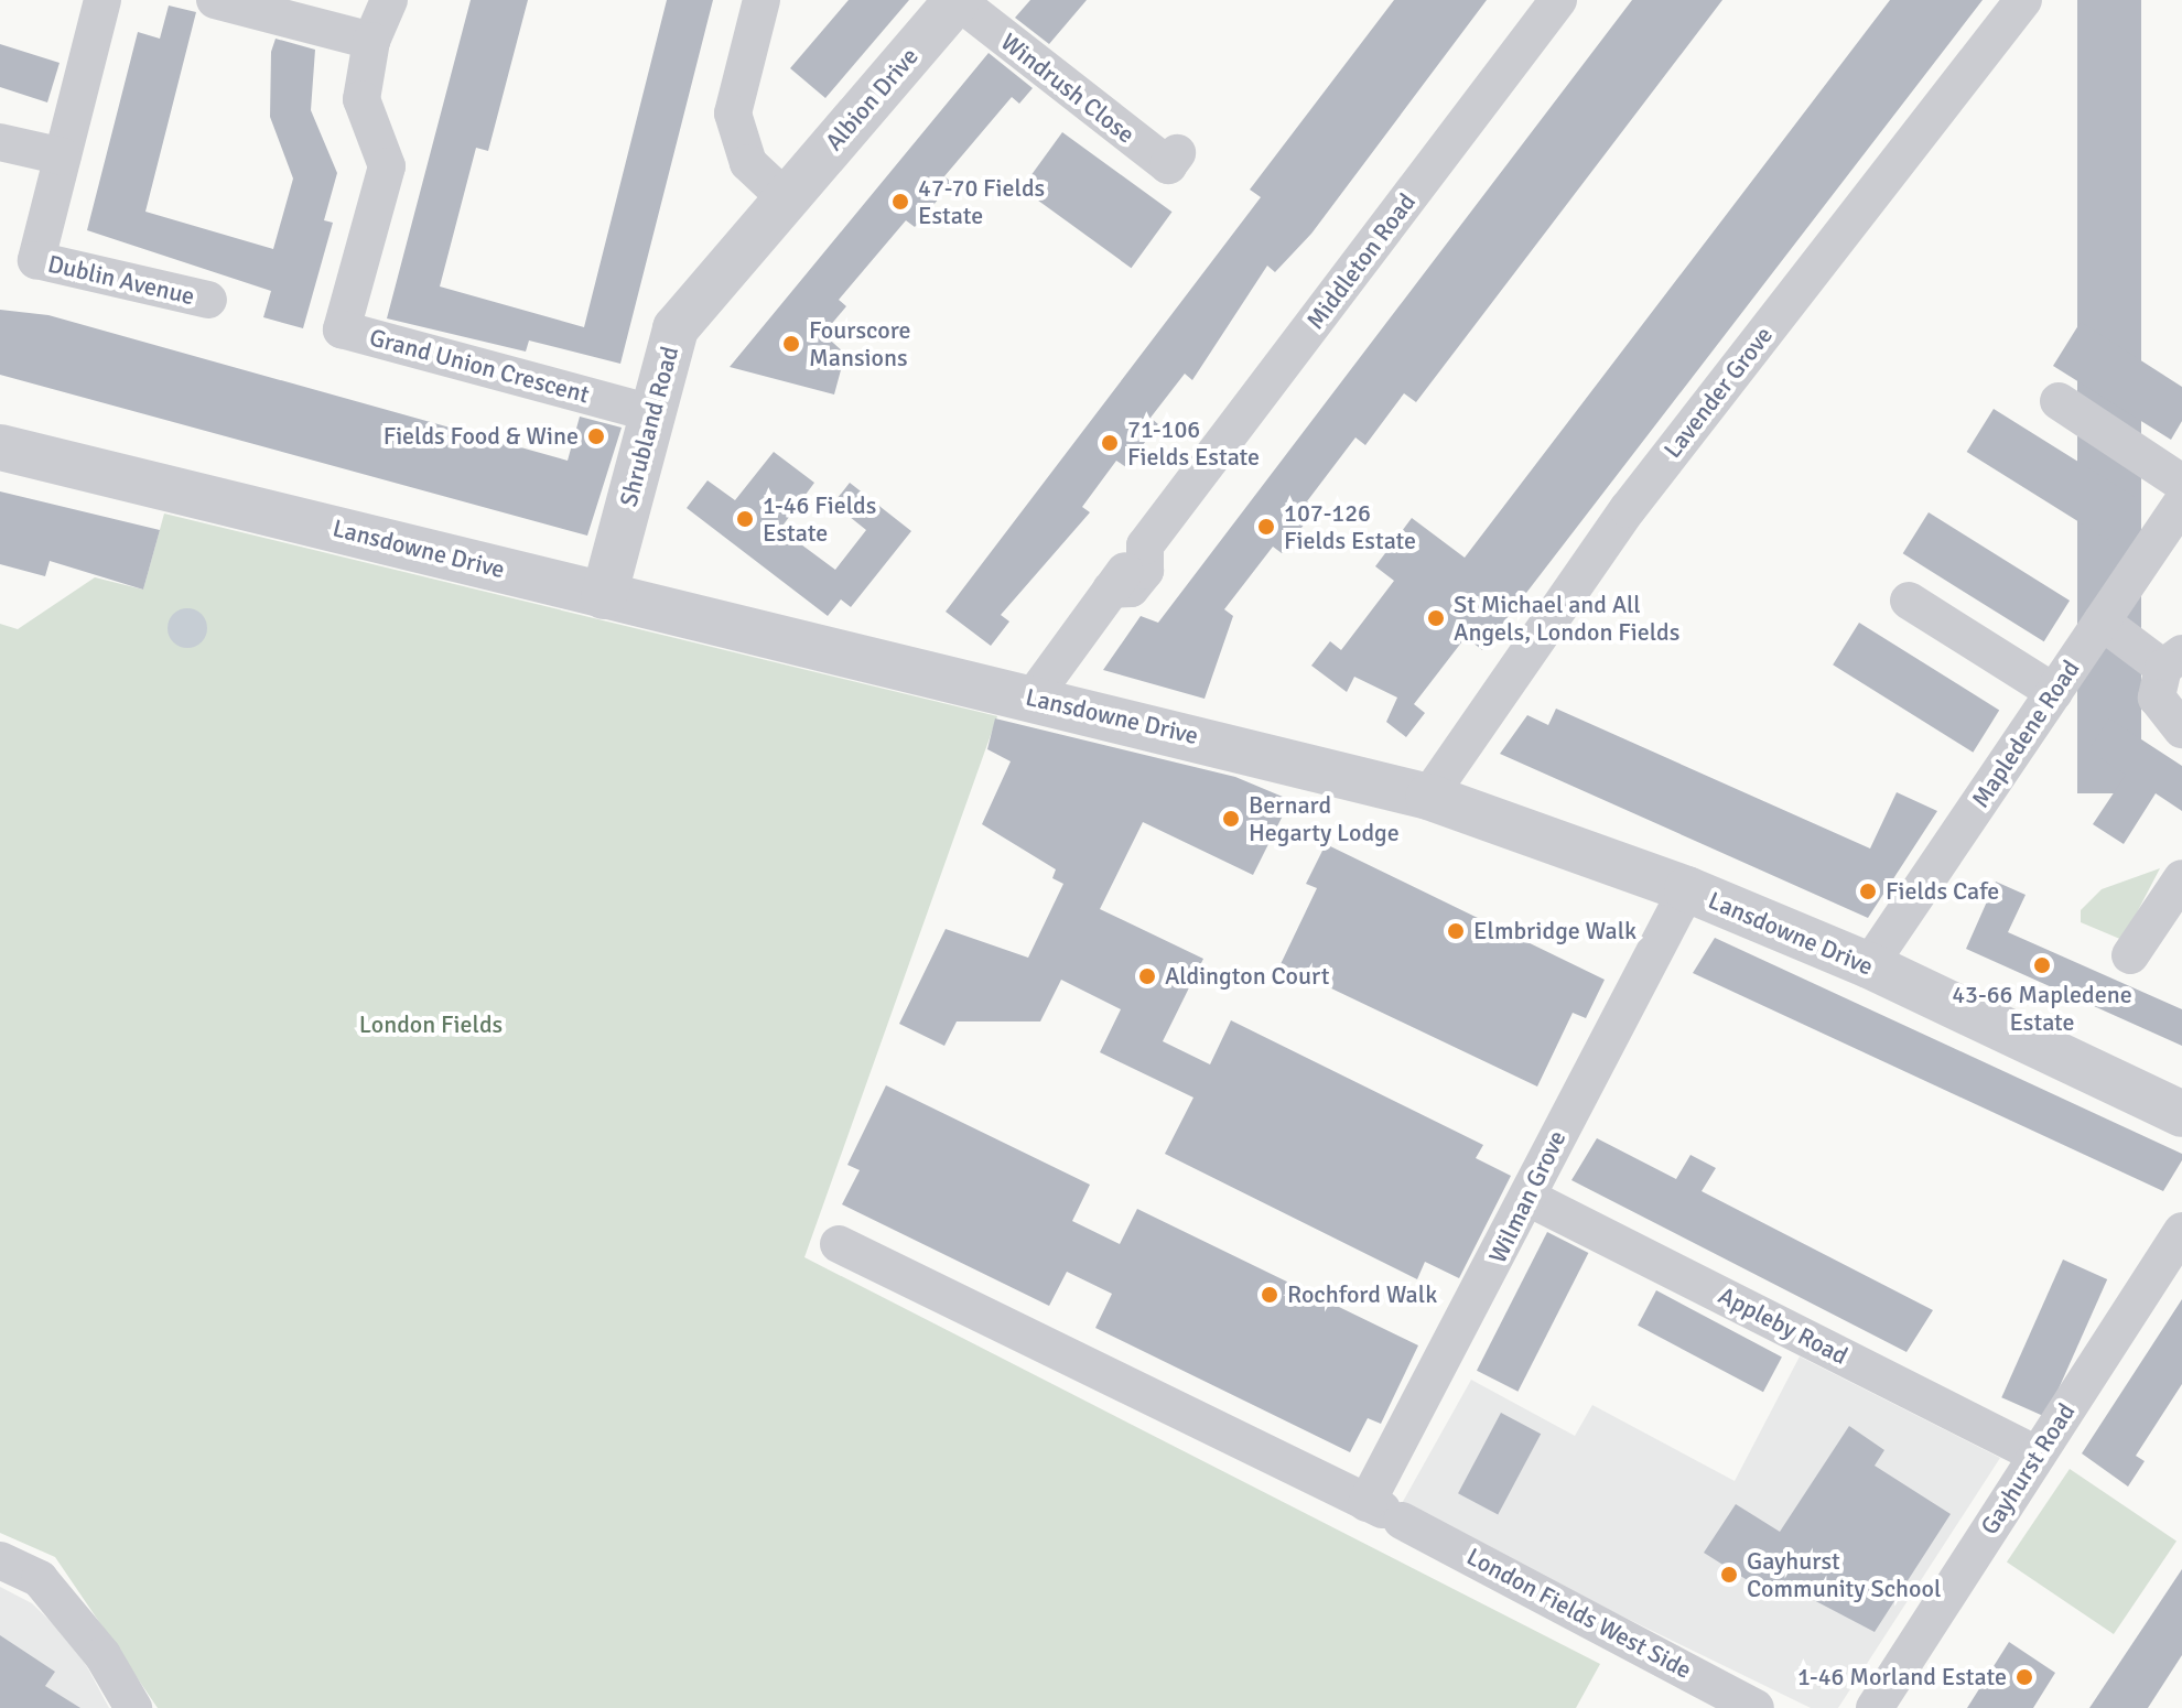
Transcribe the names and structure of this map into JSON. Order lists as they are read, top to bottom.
{
  "streets": {
    "street": [
      "Windrush Close",
      "Albion Drive",
      "Middleton Road",
      "Dublin Avenue",
      "Grand Union Crescent",
      "Lavender Grove",
      "Shrubland Road",
      "Lansdowne Drive",
      "Mapledene Road",
      "Wilman Grove",
      "Appleby Road",
      "Gayhurst Road",
      "London Fields West Side"
    ]
  },
  "crossings": [
    ["Windrush Close", "Albion Drive"],
    ["Albion Drive", "Shrubland Road"],
    ["Middleton Road", "Lansdowne Drive"],
    ["Grand Union Crescent", "Shrubland Road"],
    ["Lavender Grove", "Lansdowne Drive"],
    ["Shrubland Road", "Lansdowne Drive"],
    ["Lansdowne Drive", "Mapledene Road"],
    ["Lansdowne Drive", "Wilman Grove"],
    ["Wilman Grove", "Appleby Road"],
    ["Wilman Grove", "London Fields West Side"],
    ["Appleby Road", "Gayhurst Road"]
  ],
  "parks": ["London Fields"],
  "places": [
    "47-70 Fields Estate",
    "Fourscore Mansions",
    "Fields Food & Wine",
    "71-106 Fields Estate",
    "1-46 Fields Estate",
    "107-126 Fields Estate",
    "St Michael and All Angels, London Fields",
    "Bernard Hegarty Lodge",
    "Fields Cafe",
    "Elmbridge Walk",
    "43-66 Mapledene Estate",
    "Aldington Court",
    "Rochford Walk",
    "Gayhurst Community School",
    "1-46 Morland Estate"
  ]
}
